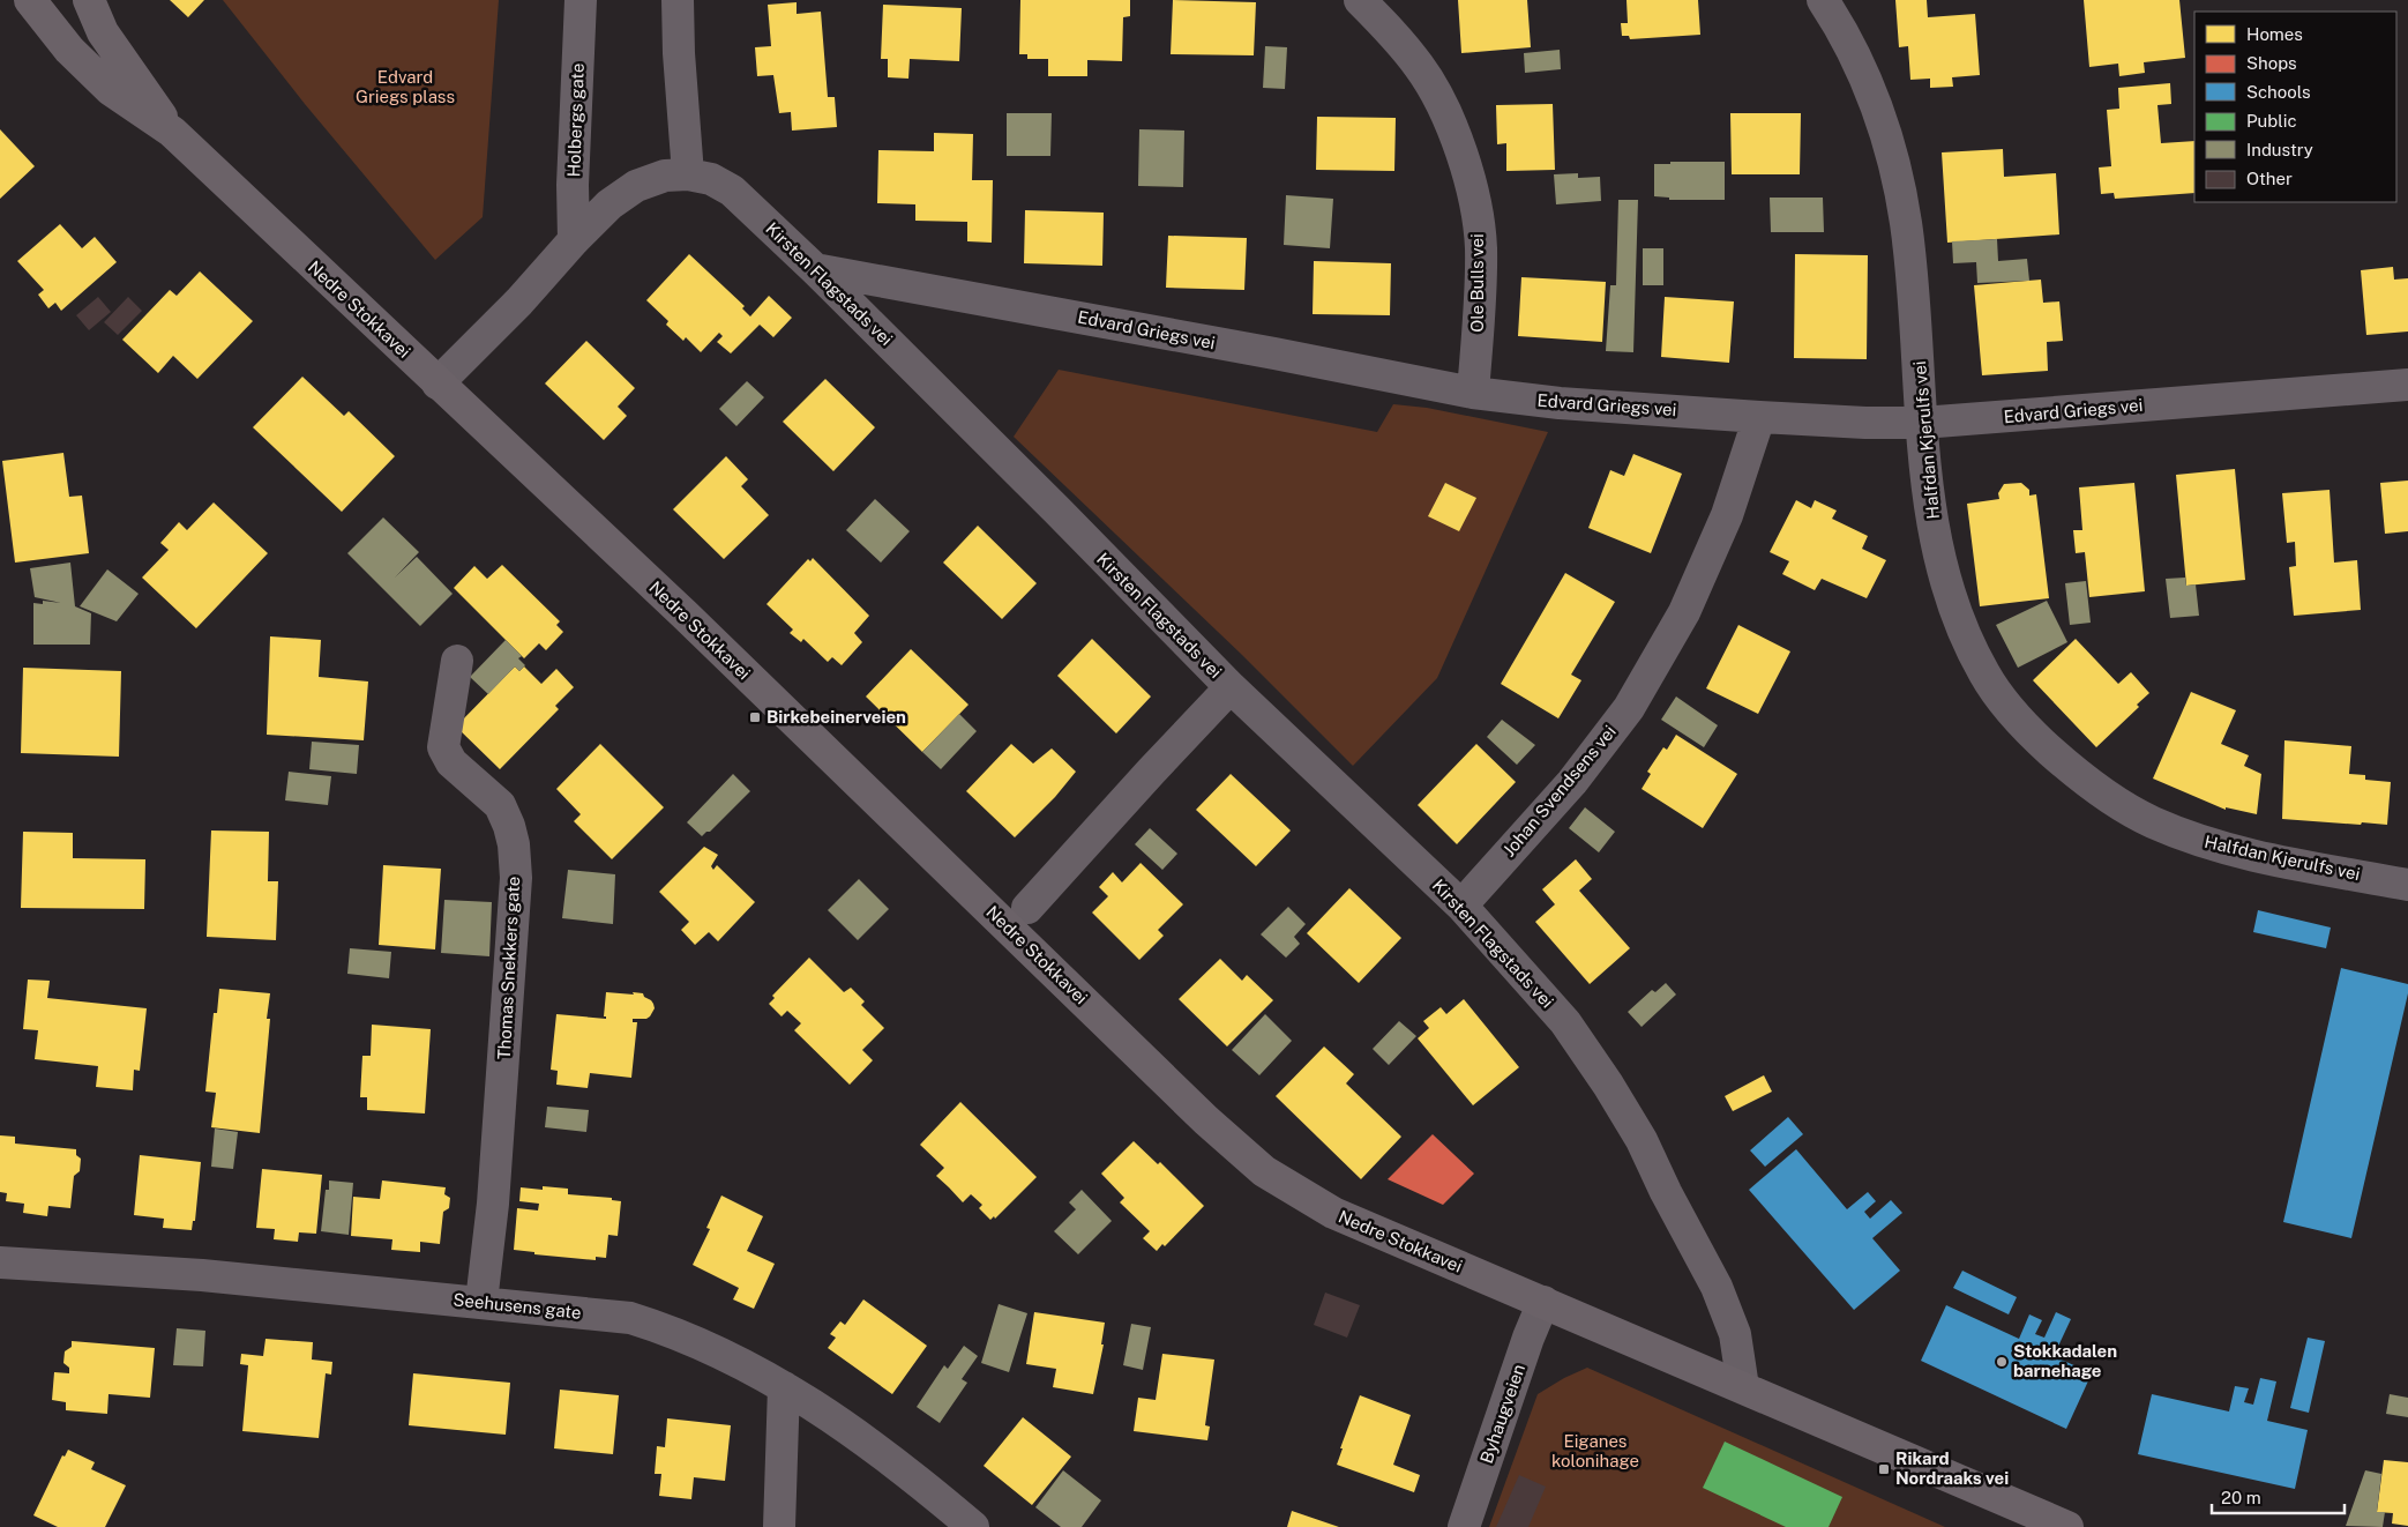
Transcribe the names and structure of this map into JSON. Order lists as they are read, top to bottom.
{
  "streets": {
    "main road": ["Nedre Stokkavei"],
    "street": [
      "Holbergs gate",
      "Ole Bulls vei",
      "Kirsten Flagstads vei",
      "Edvard Griegs vei",
      "Halfdan Kjerulfs vei",
      "Johan Svendsens vei",
      "Thomas Snekkers gate",
      "Seehusens gate",
      "Byhaugveien"
    ]
  },
  "crossings": [
    ["Holbergs gate", "Kirsten Flagstads vei"],
    ["Ole Bulls vei", "Edvard Griegs vei"],
    ["Kirsten Flagstads vei", "Nedre Stokkavei"],
    ["Kirsten Flagstads vei", "Edvard Griegs vei"],
    ["Kirsten Flagstads vei", "Johan Svendsens vei"],
    ["Nedre Stokkavei", "Byhaugveien"],
    ["Edvard Griegs vei", "Halfdan Kjerulfs vei"],
    ["Edvard Griegs vei", "Johan Svendsens vei"],
    ["Thomas Snekkers gate", "Seehusens gate"]
  ],
  "parks": ["Edvard Griegs plass", "Eiganes kolonihage"],
  "places": {
    "transit": ["Birkebeinerveien", "Rikard Nordraaks vei"],
    "other": ["Stokkadalen barnehage"]
  },
  "legend": [
    "Homes",
    "Shops",
    "Schools",
    "Public",
    "Industry",
    "Other"
  ],
  "scale_bar": "20 m"
}
